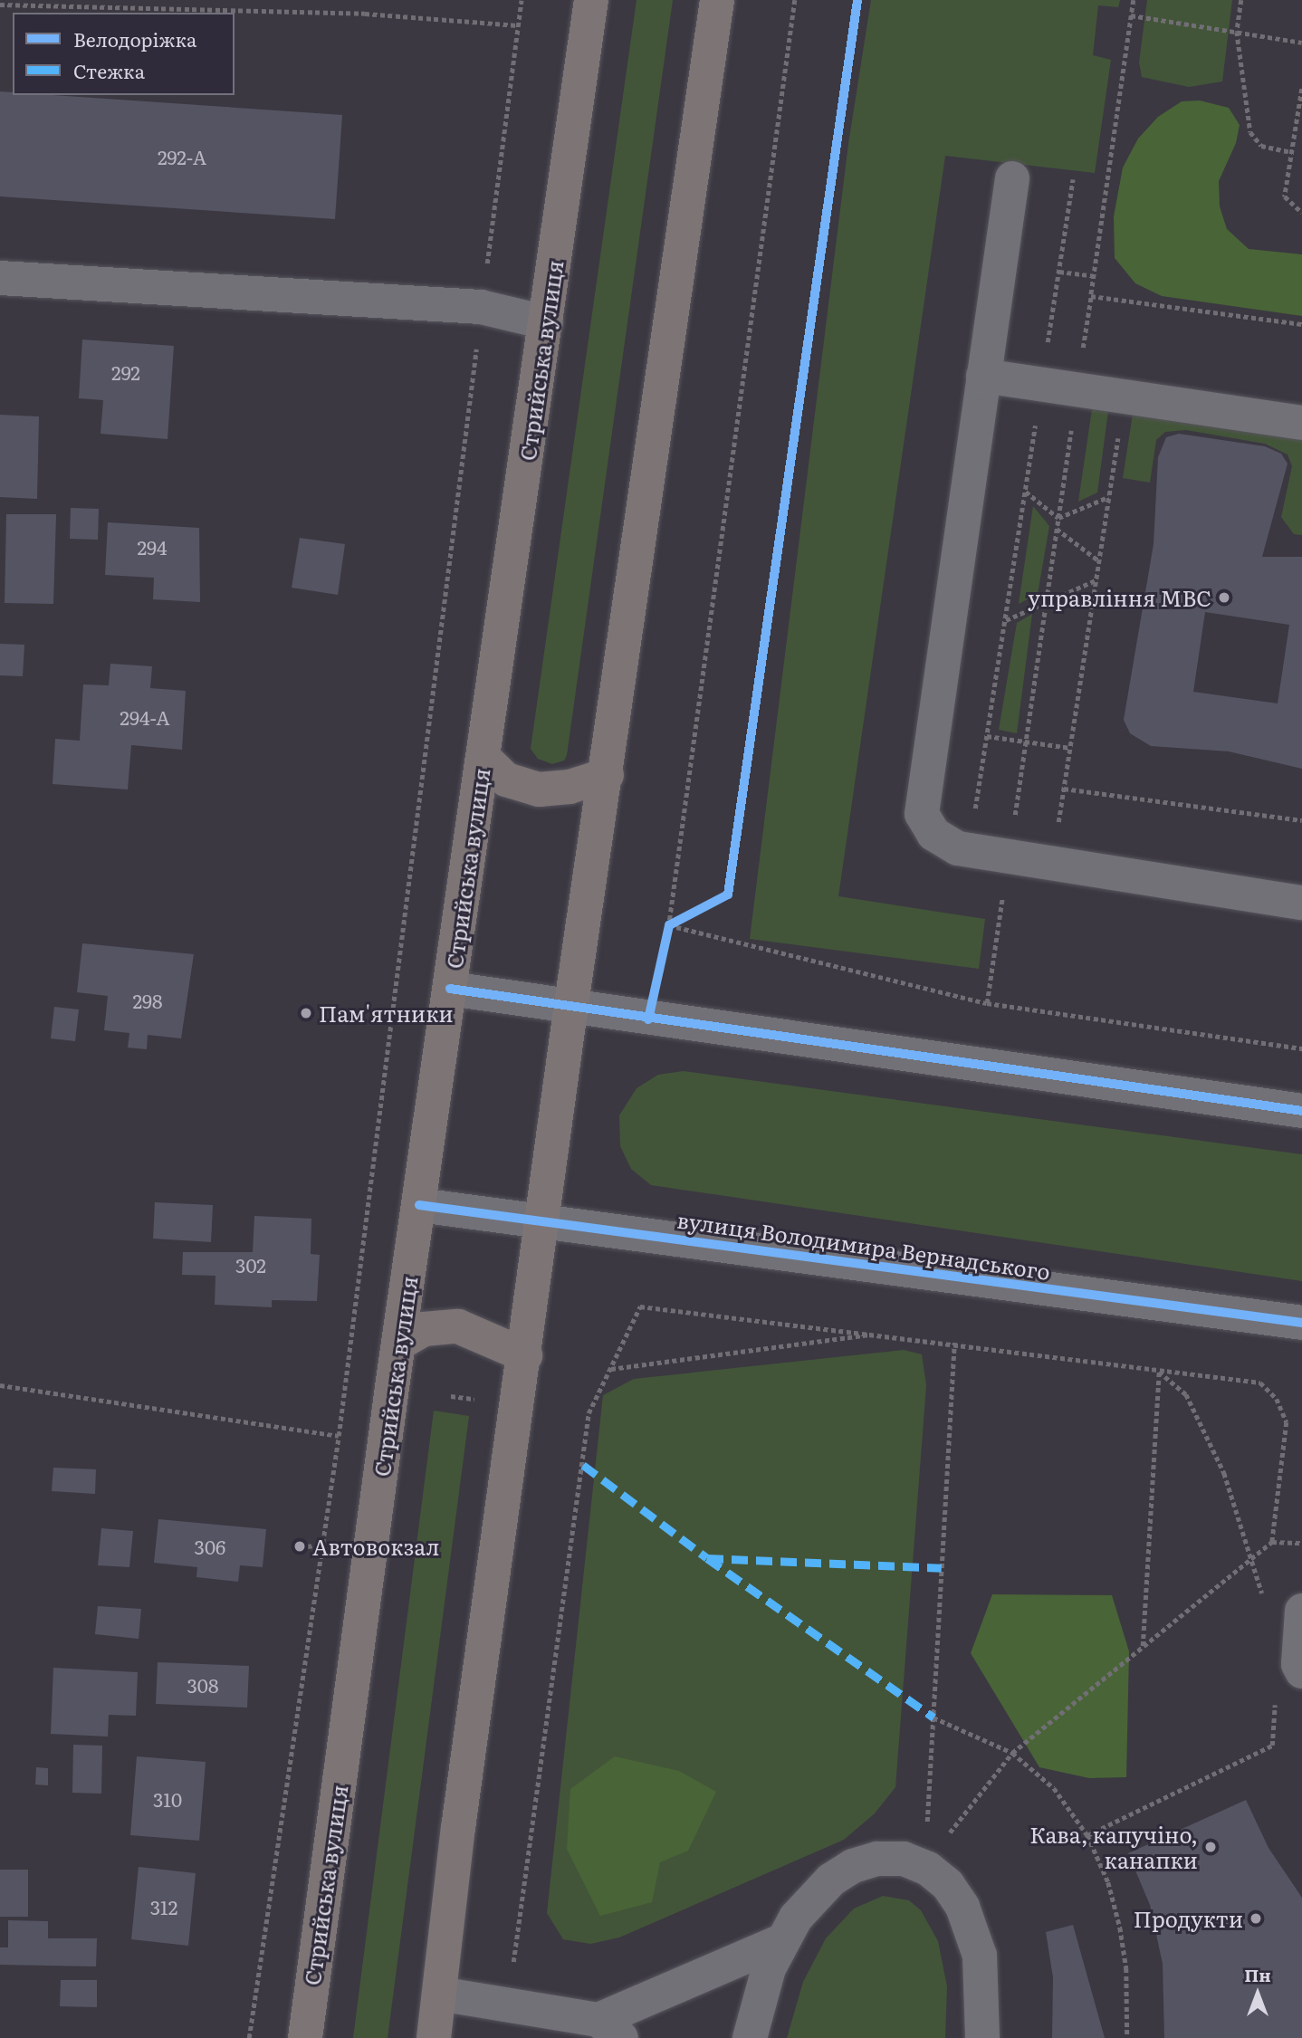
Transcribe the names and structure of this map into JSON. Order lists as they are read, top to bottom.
{
  "streets": {
    "main road": ["Стрийська вулиця"],
    "street": ["вулиця Володимира Вернадського"]
  },
  "crossings": [
    ["Стрийська вулиця", "вулиця Володимира Вернадського"]
  ],
  "places": [
    "управління МВС",
    "Пам'ятники",
    "Автовокзал",
    "Кава, капучіно, канапки",
    "Продукти"
  ],
  "house_numbers": [
    "292-А",
    "292",
    "294",
    "294-А",
    "298",
    "302",
    "306",
    "308",
    "310",
    "312"
  ],
  "legend": ["Велодоріжка", "Стежка"],
  "north": "top"
}
